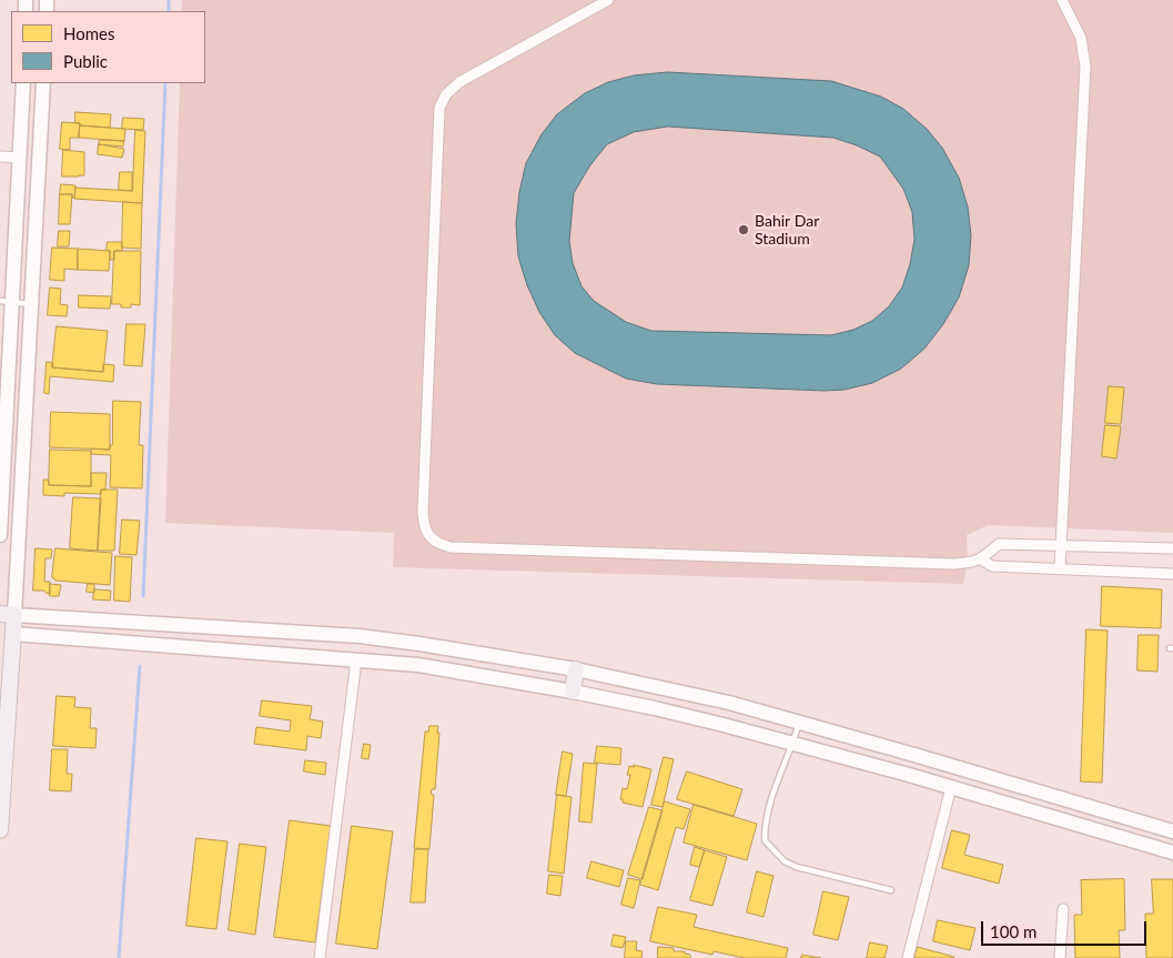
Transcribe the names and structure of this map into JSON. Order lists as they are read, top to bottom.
{
  "places": ["Bahir Dar Stadium"],
  "legend": ["Homes", "Public"],
  "scale_bar": "100 m"
}
